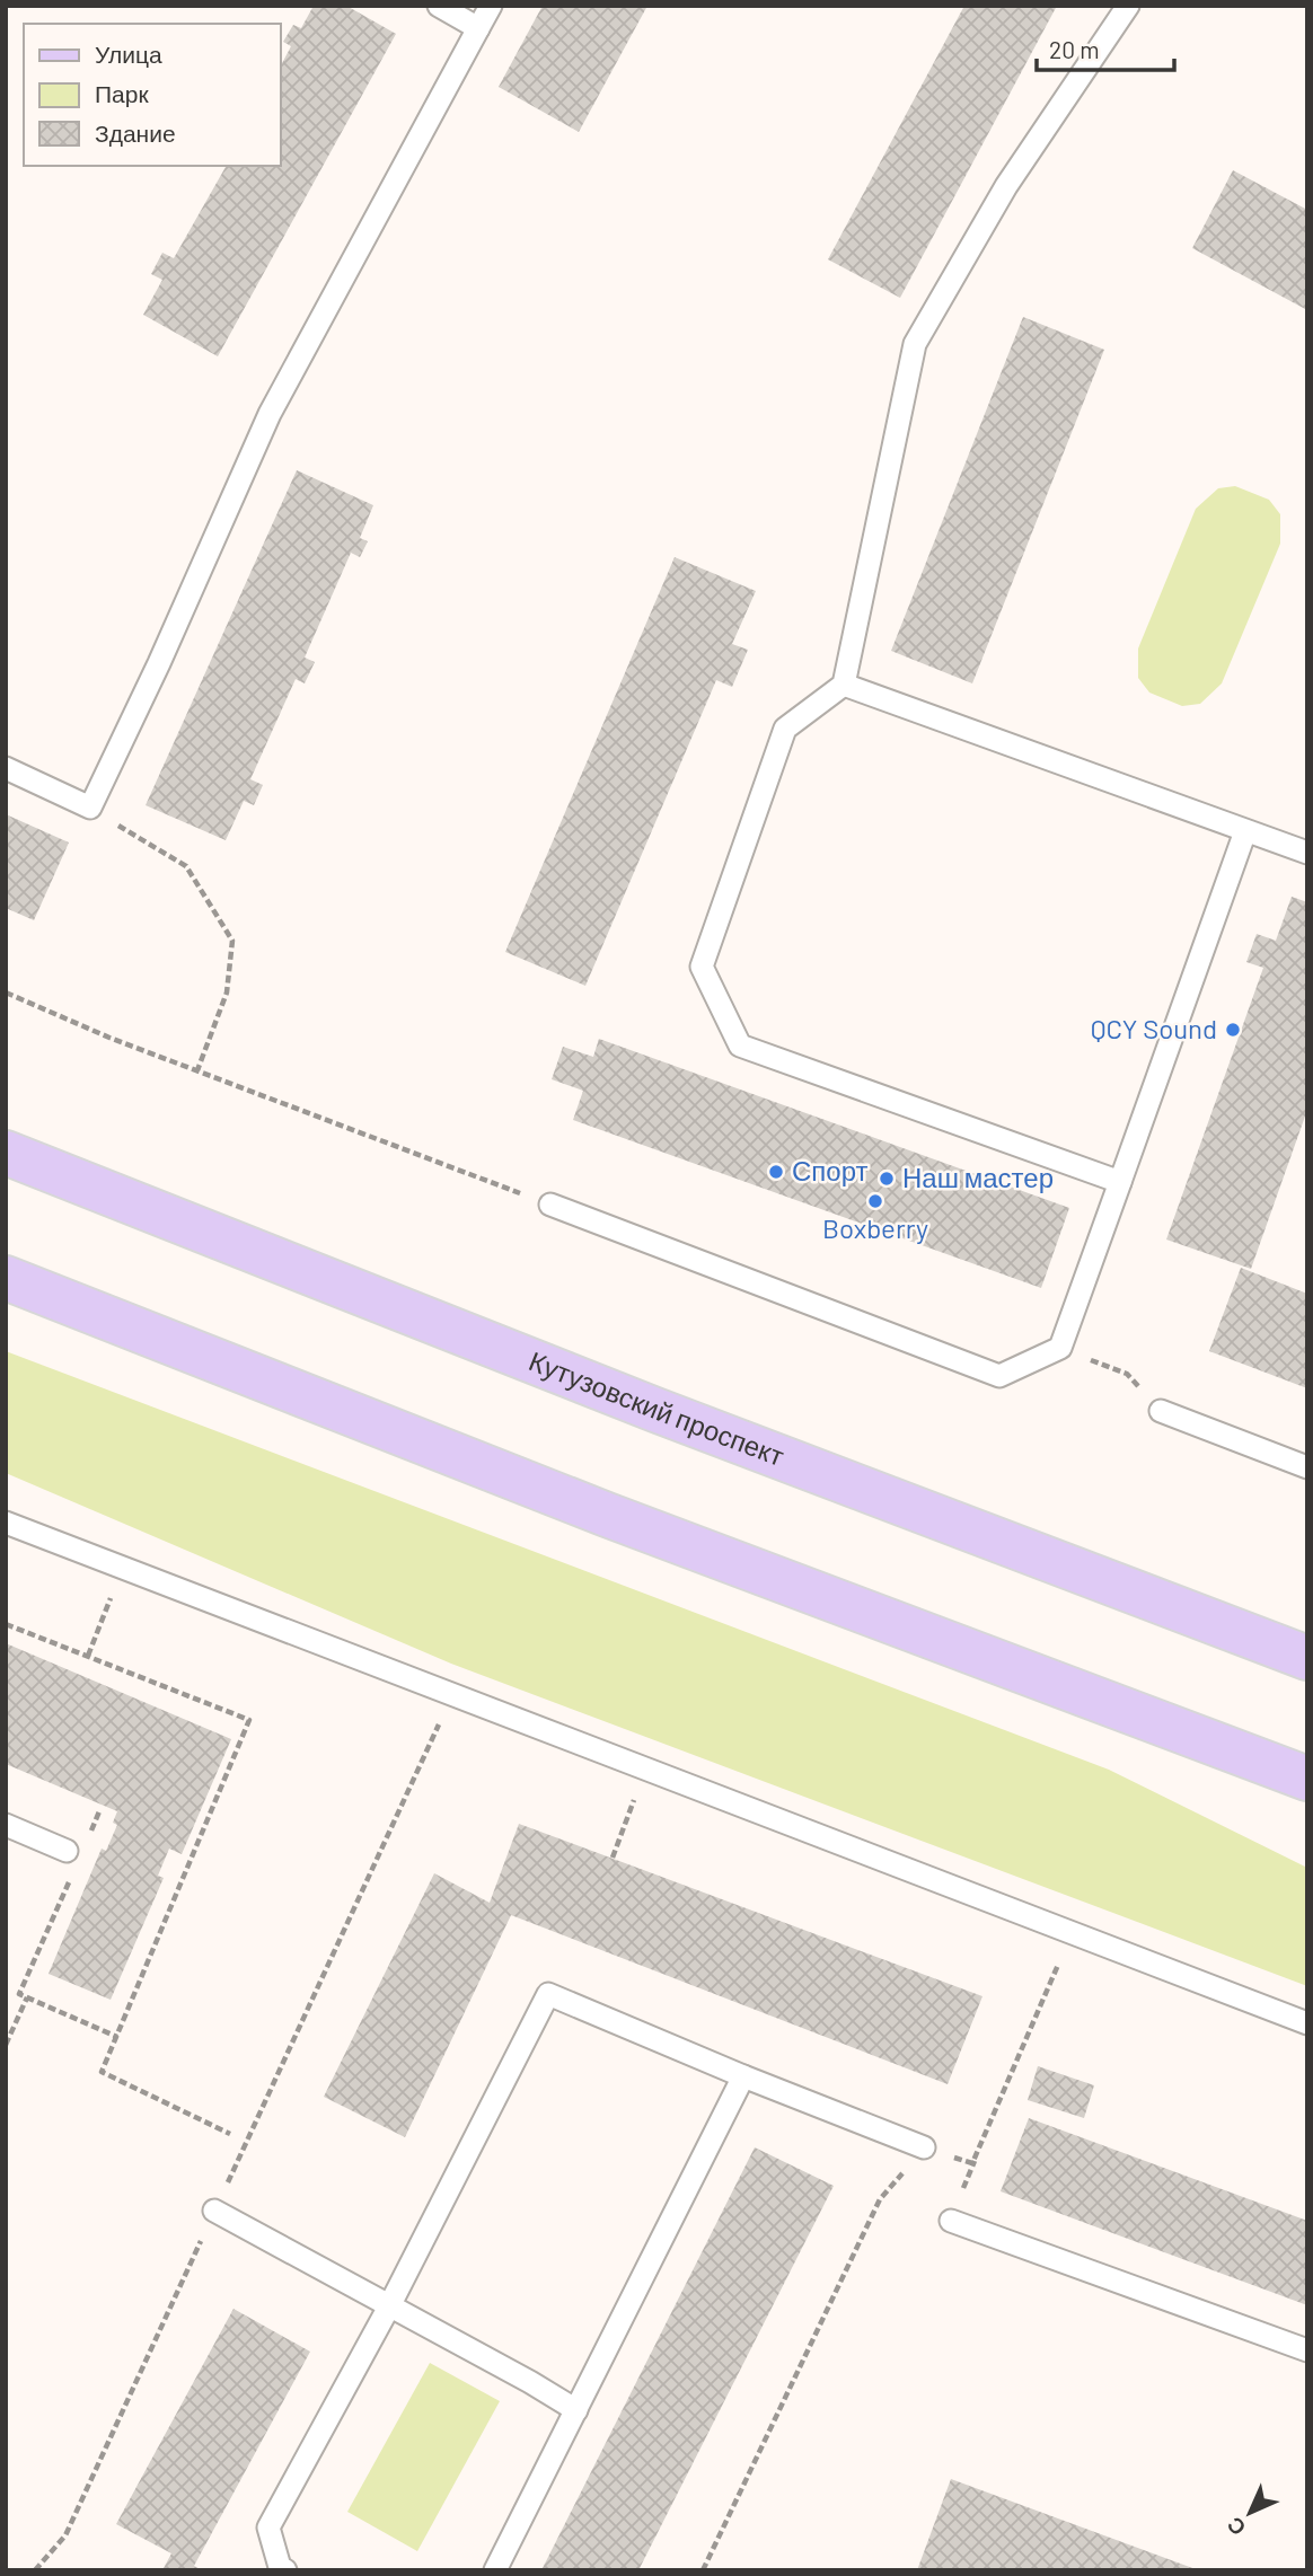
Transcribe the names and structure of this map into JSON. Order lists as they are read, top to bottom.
{
  "streets": {
    "main road": ["Кутузовский проспект"]
  },
  "places": [
    "QCY Sound",
    "Спорт",
    "Наш мастер",
    "Boxberry"
  ],
  "legend": ["Улица", "Парк", "Здание"],
  "scale_bar": "20 m",
  "north": "bottom left"
}
